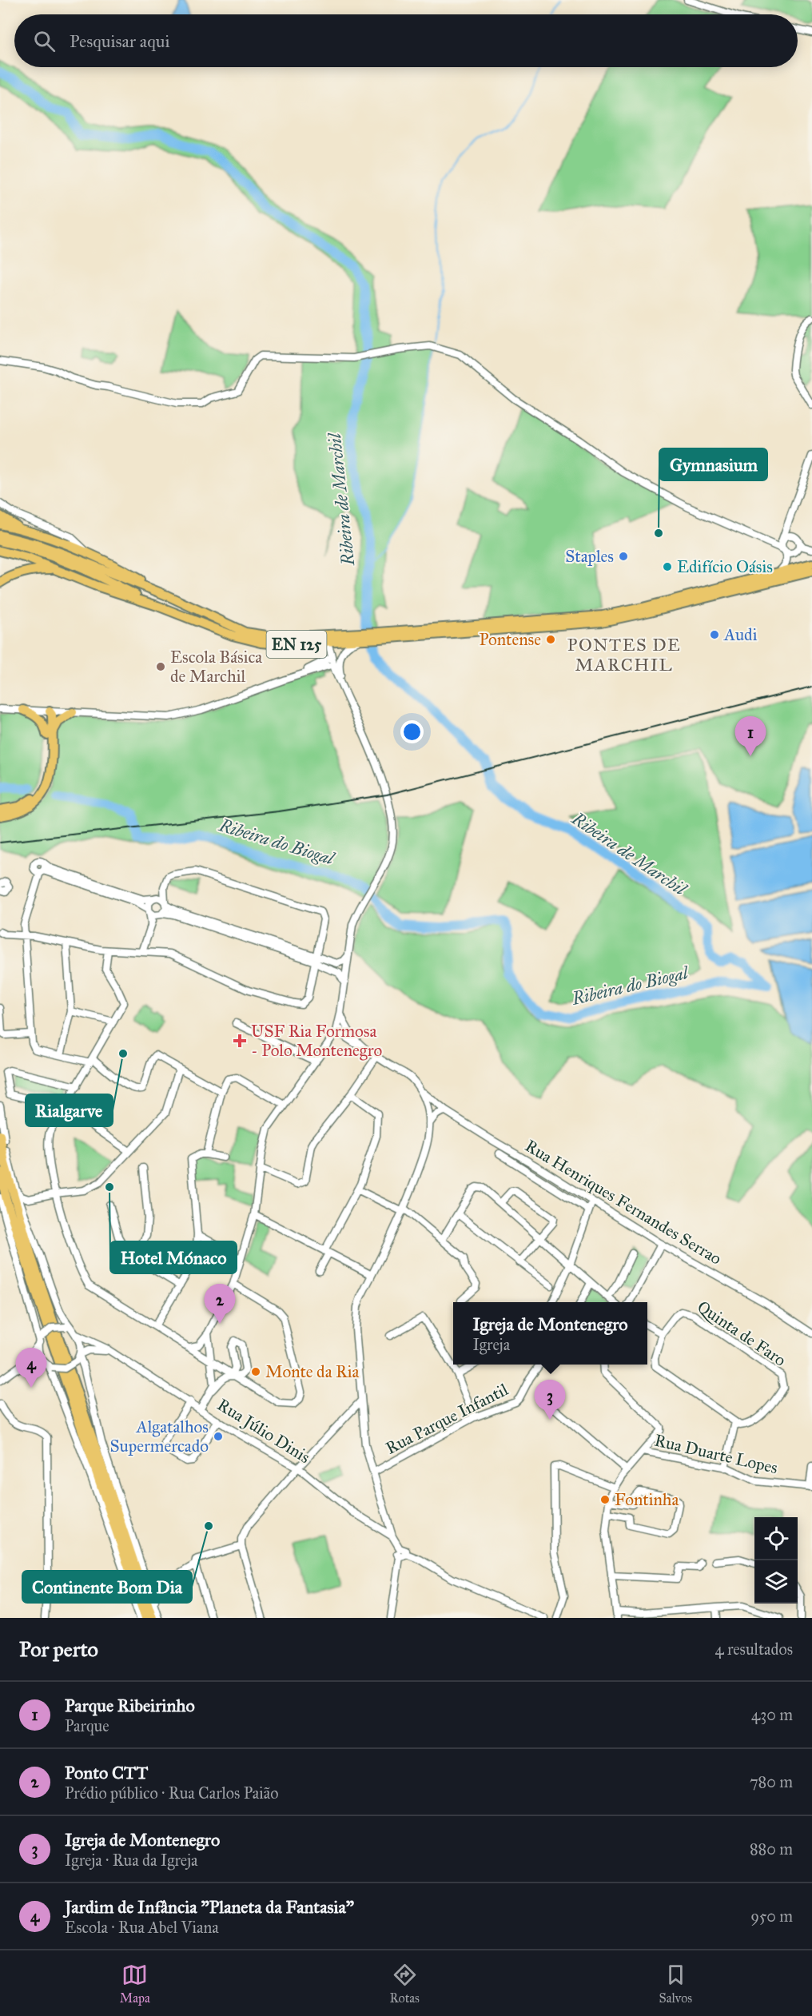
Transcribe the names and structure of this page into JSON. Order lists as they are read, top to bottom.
{
  "streets": {
    "main road": ["EN 125"],
    "street": [
      "Rua Henriques Fernandes Serrao",
      "Quinta de Faro",
      "Rua Parque Infantil",
      "Rua Júlio Dinis",
      "Rua Duarte Lopes"
    ]
  },
  "districts": ["PONTES DE MARCHIL"],
  "water": ["Ribeira de Marchil", "Ribeira do Biogal"],
  "places": {
    "other": [
      "Gymnasium",
      "Staples",
      "Edifício Oásis",
      "Audi",
      "Pontense",
      "Escola Básica de Marchil",
      "Rialgarve",
      "Hotel Mónaco",
      "Monte da Ria",
      "Algatalhos Supermercado",
      "Fontinha",
      "Continente Bom Dia"
    ],
    "health": ["USF Ria Formosa - Polo Montenegro"]
  },
  "page": {
    "search": "Pesquisar aqui",
    "pins": [
      "1",
      "2",
      "4",
      "3"
    ],
    "popup": ["Igreja de Montenegro", "Igreja"],
    "heading": ["Por perto", "4 resultados"],
    "list": [
      {
        "mark": "1",
        "name": "Parque Ribeirinho",
        "note": "Parque",
        "value": "430 m"
      },
      {
        "mark": "2",
        "name": "Ponto CTT",
        "note": "Prédio público · Rua Carlos Paião",
        "value": "780 m"
      },
      {
        "mark": "3",
        "name": "Igreja de Montenegro",
        "note": "Igreja · Rua da Igreja",
        "value": "880 m"
      },
      {
        "mark": "4",
        "name": "Jardim de Infância \"Planeta da Fantasia\"",
        "note": "Escola · Rua Abel Viana",
        "value": "950 m"
      }
    ],
    "nav": ["Mapa", "Rotas", "Salvos"]
  }
}
